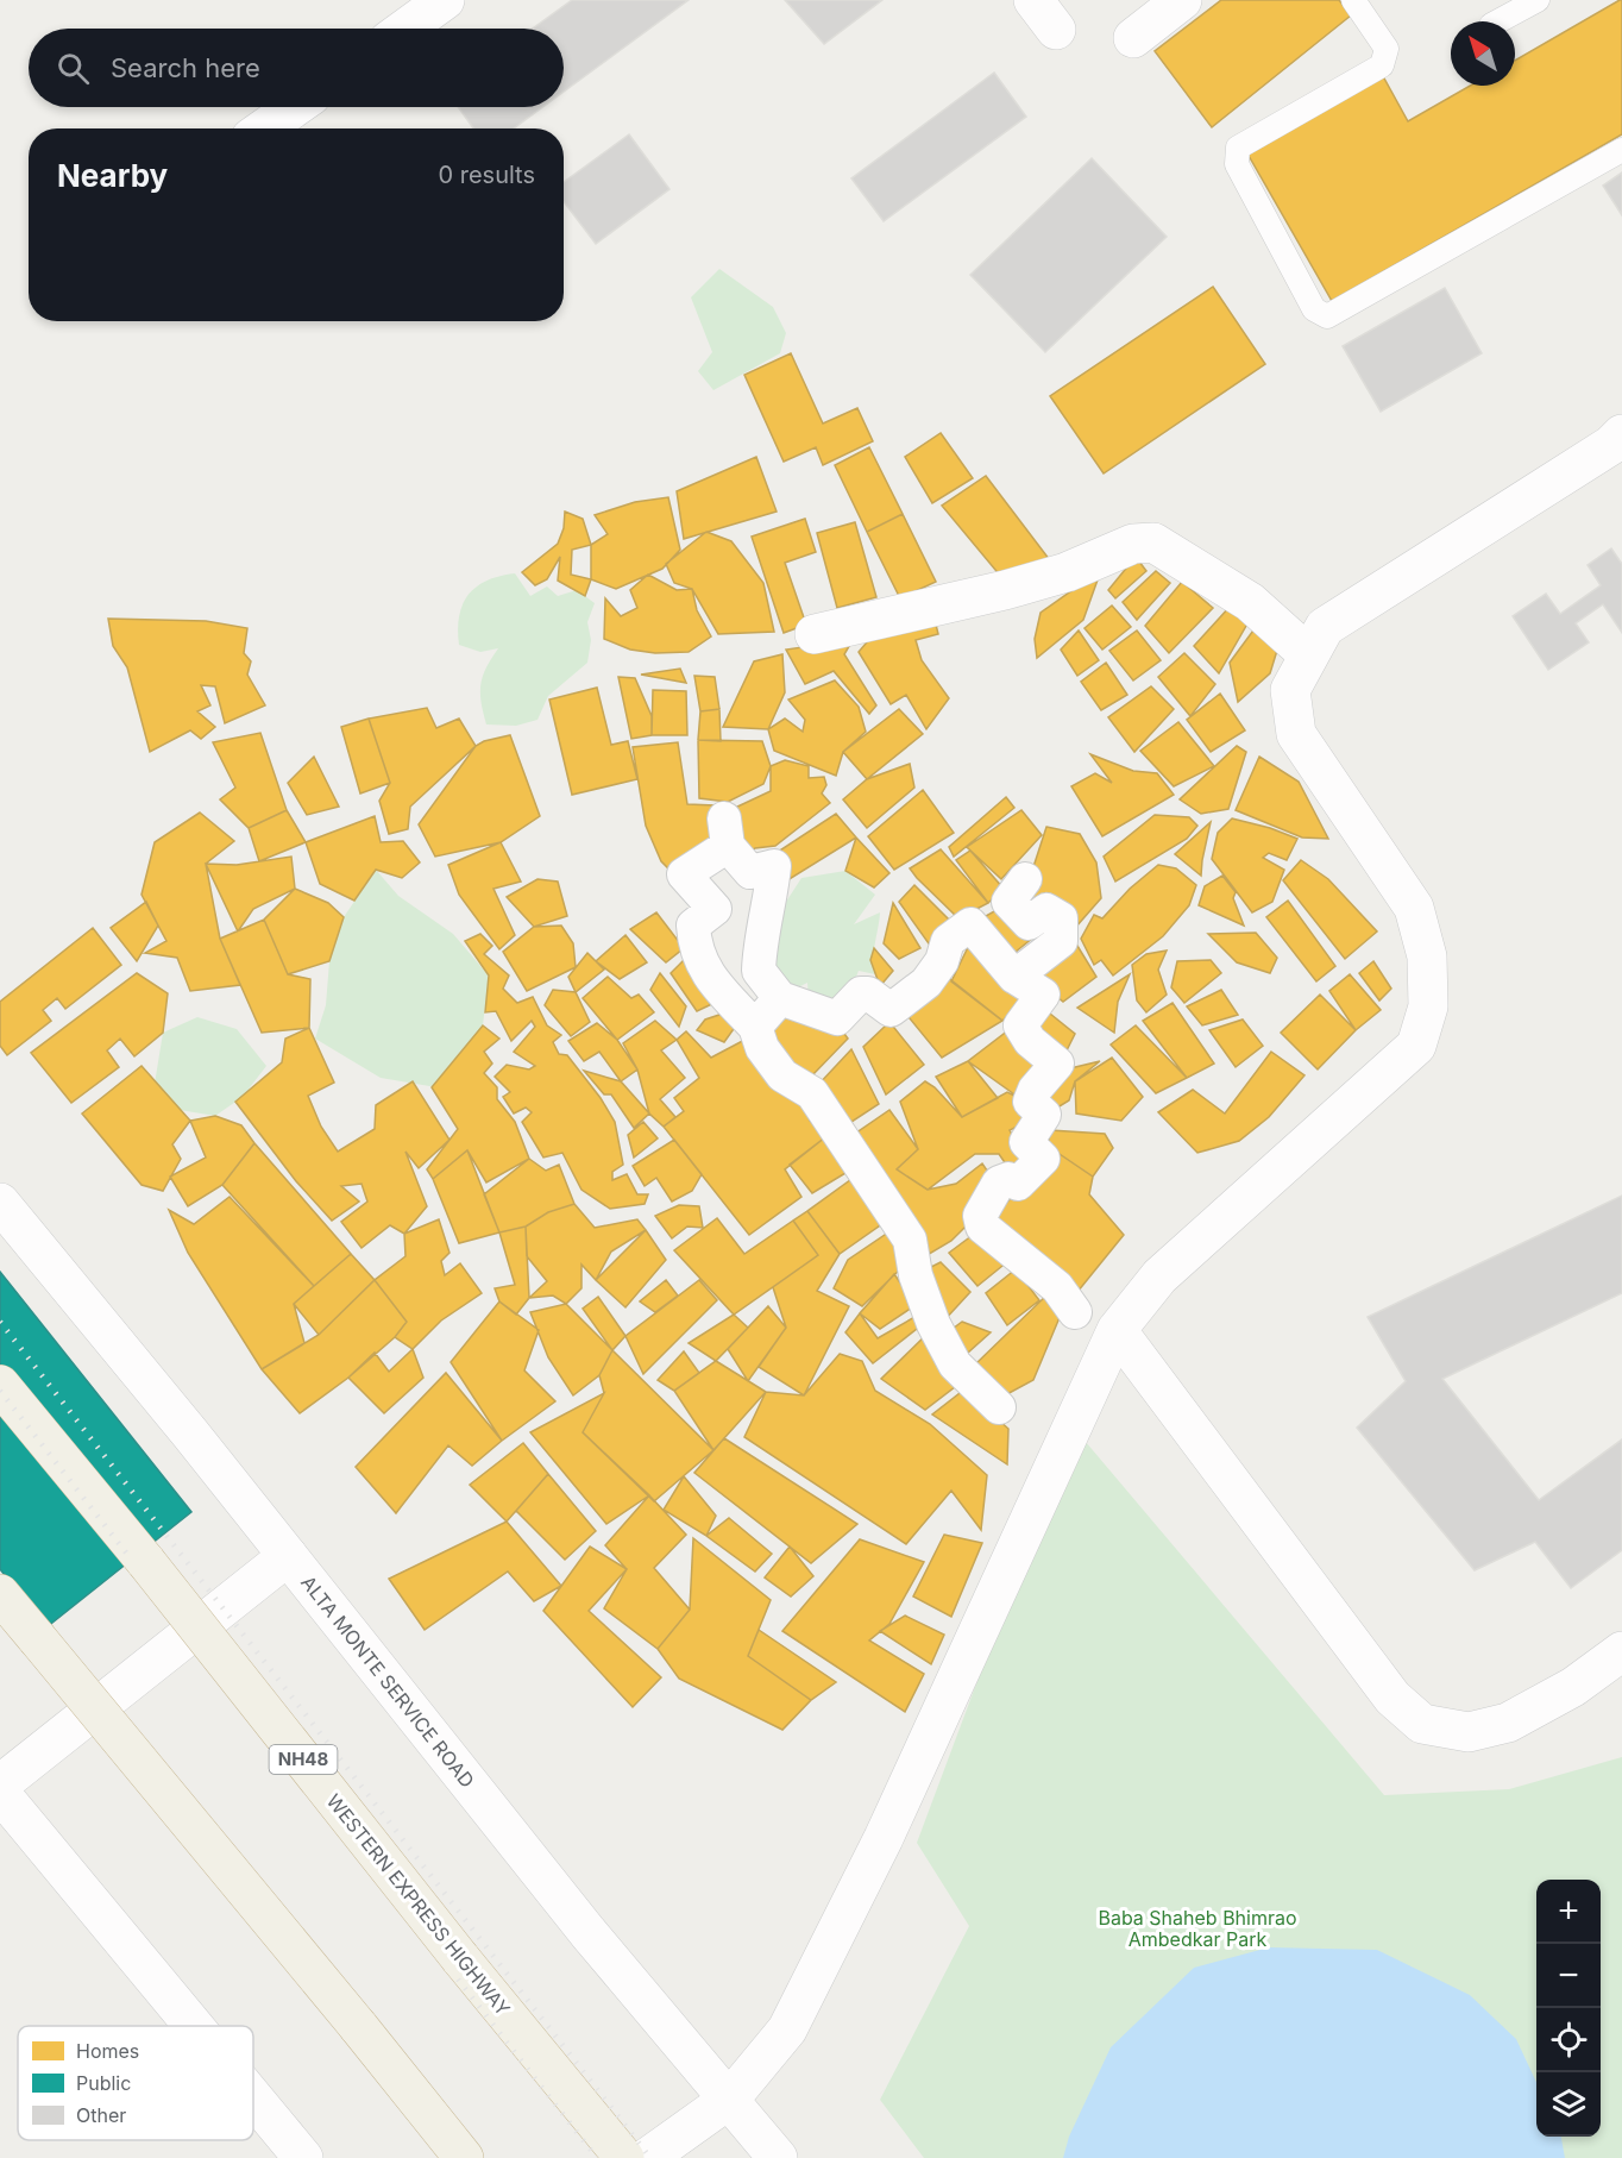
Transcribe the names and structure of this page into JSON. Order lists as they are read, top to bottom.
{
  "streets": {
    "highway": ["NH48", "WESTERN EXPRESS HIGHWAY"],
    "street": ["ALTA MONTE SERVICE ROAD"]
  },
  "parks": ["Baba Shaheb Bhimrao Ambedkar Park"],
  "legend": ["Homes", "Public", "Other"],
  "north": "top left",
  "page": {
    "search": "Search here",
    "heading": ["Nearby", "0 results"],
    "map_buttons": ["+", "−"]
  }
}
